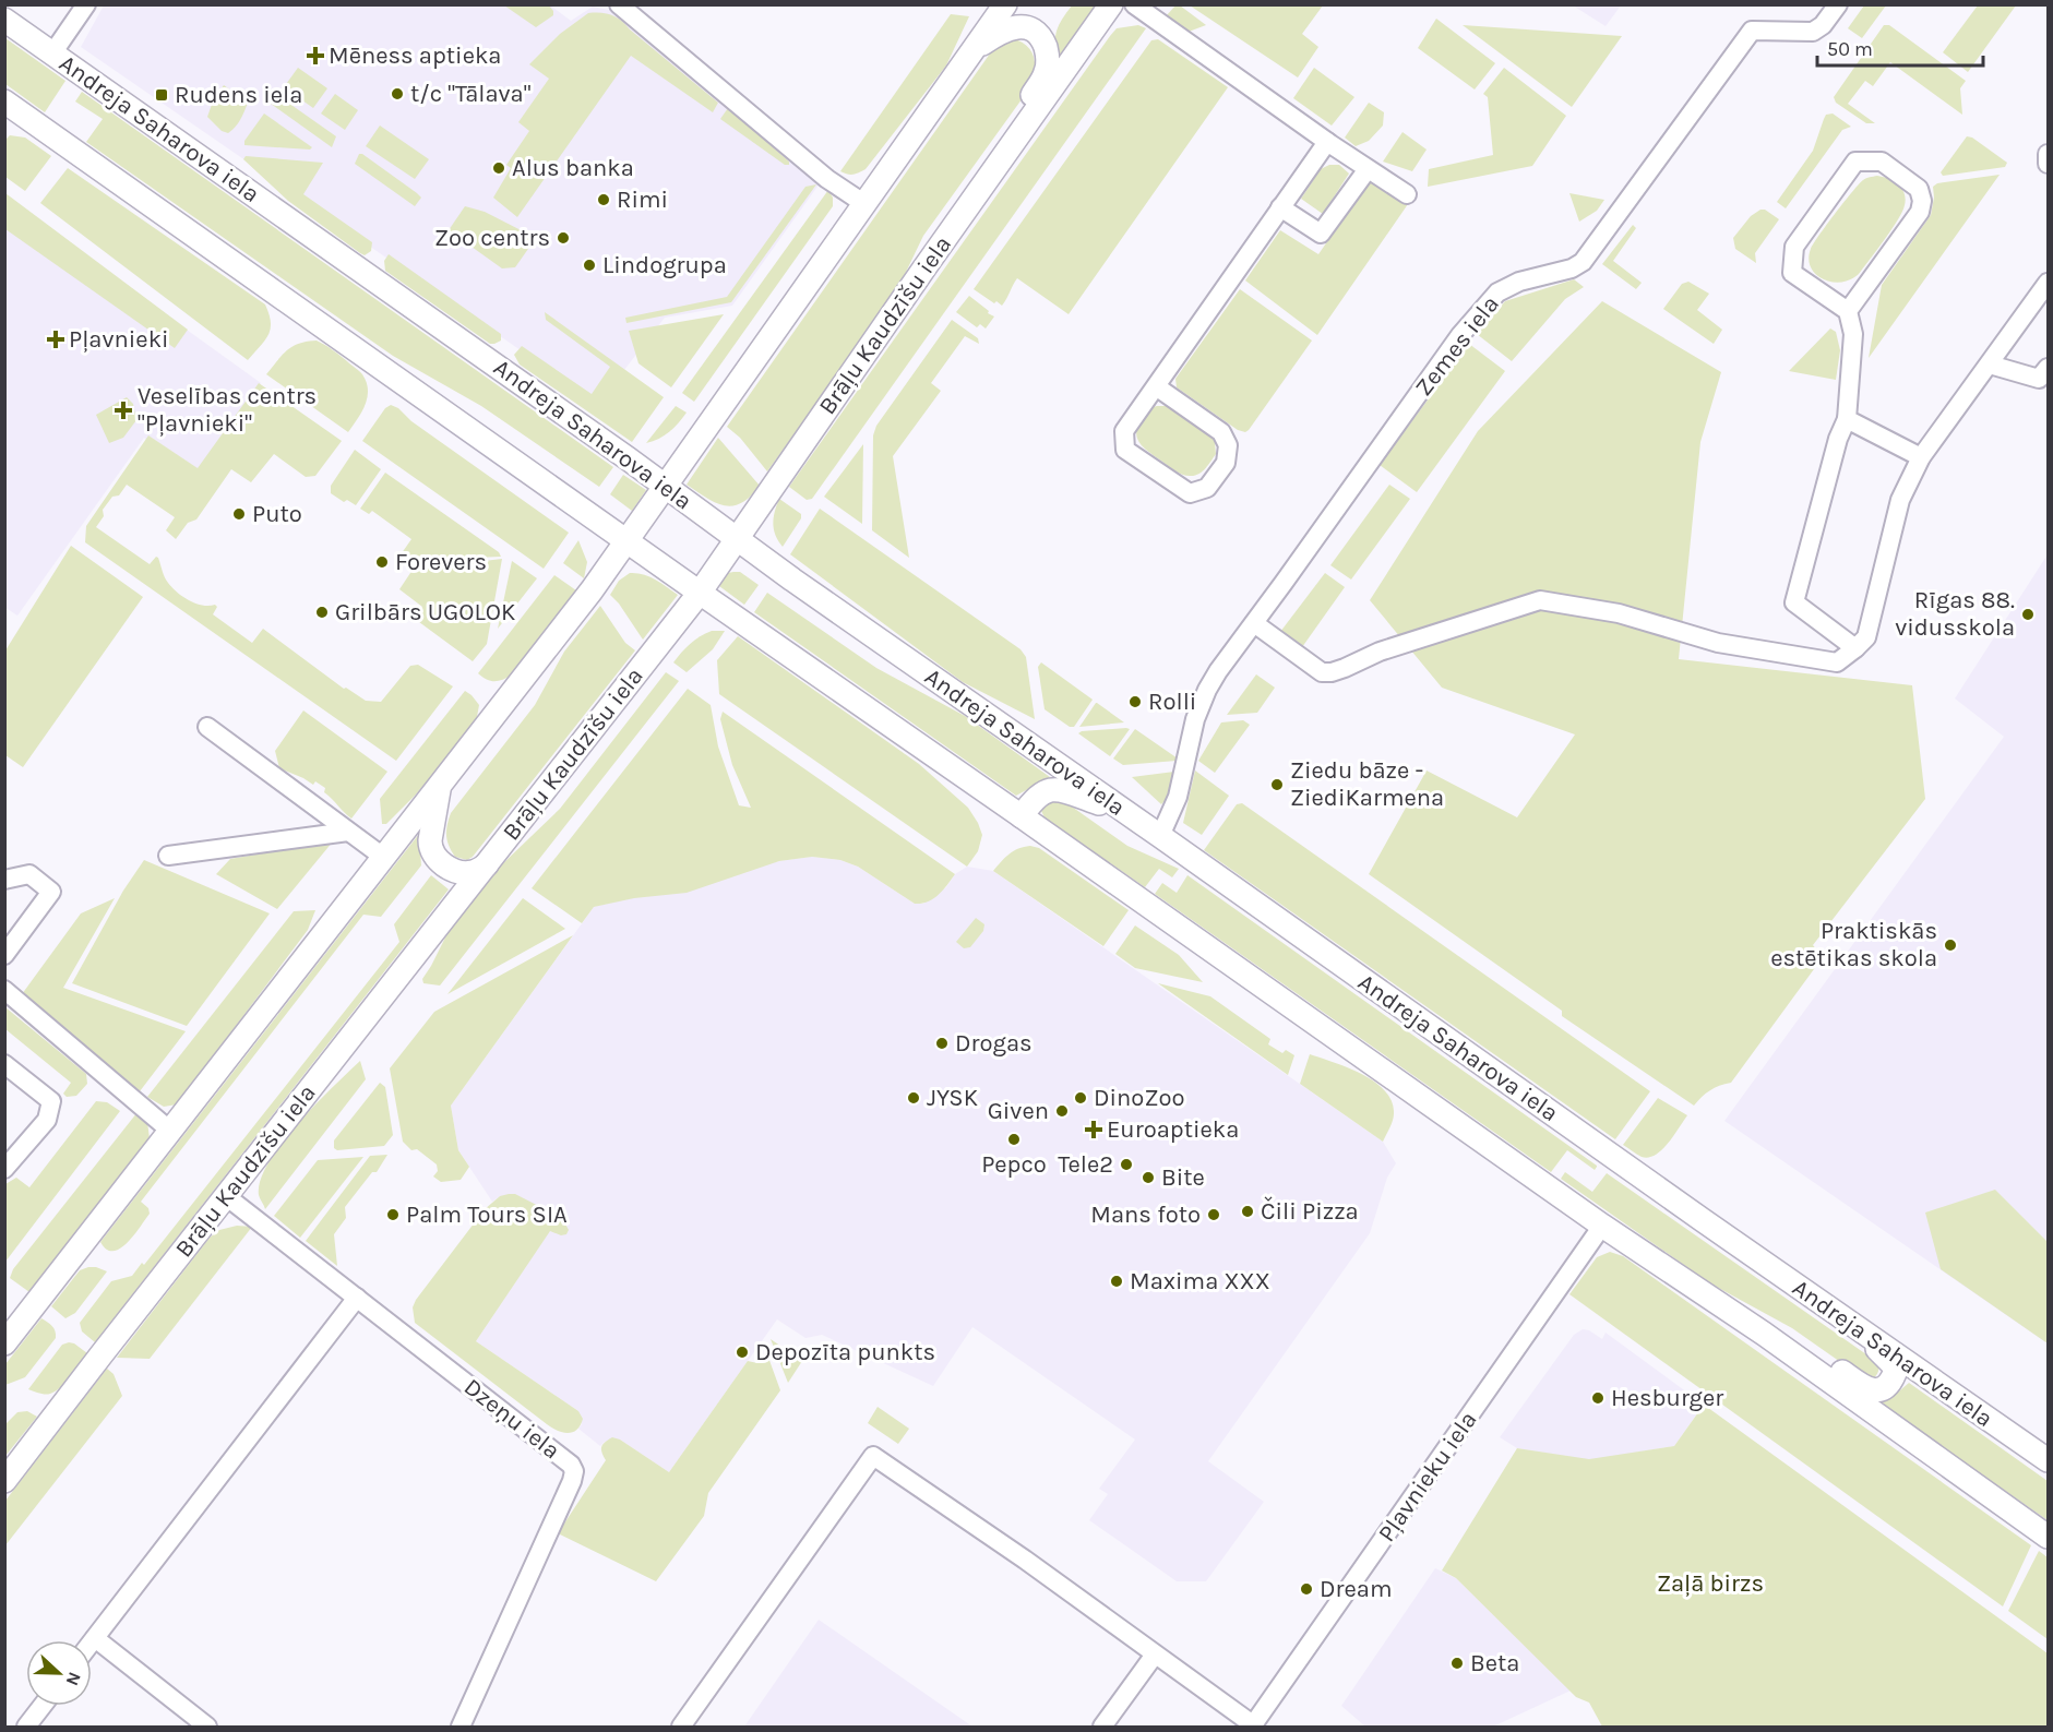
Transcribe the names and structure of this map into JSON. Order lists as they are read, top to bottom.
{
  "streets": {
    "street": [
      "Andreja Saharova iela",
      "Brāļu Kaudzīšu iela",
      "Zemes iela",
      "Dzeņu iela",
      "Pļavnieku iela"
    ]
  },
  "crossings": [
    ["Andreja Saharova iela", "Brāļu Kaudzīšu iela"],
    ["Andreja Saharova iela", "Zemes iela"],
    ["Brāļu Kaudzīšu iela", "Dzeņu iela"]
  ],
  "parks": ["Zaļā birzs"],
  "places": {
    "health": [
      "Mēness aptieka",
      "Pļavnieki",
      "Veselības centrs \"Pļavnieki\"",
      "Euroaptieka"
    ],
    "other": [
      "t/c \"Tālava\"",
      "Alus banka",
      "Rimi",
      "Zoo centrs",
      "Lindogrupa",
      "Puto",
      "Forevers",
      "Grilbārs UGOLOK",
      "Rīgas 88. vidusskola",
      "Rolli",
      "Ziedu bāze - ZiediKarmena",
      "Praktiskās estētikas skola",
      "Drogas",
      "JYSK",
      "DinoZoo",
      "Given",
      "Pepco",
      "Tele2",
      "Bite",
      "Čili Pizza",
      "Palm Tours SIA",
      "Mans foto",
      "Maxima XXX",
      "Depozīta punkts",
      "Hesburger",
      "Dream",
      "Beta"
    ],
    "transit": ["Rudens iela"]
  },
  "scale_bar": "50 m",
  "north": "right"
}
